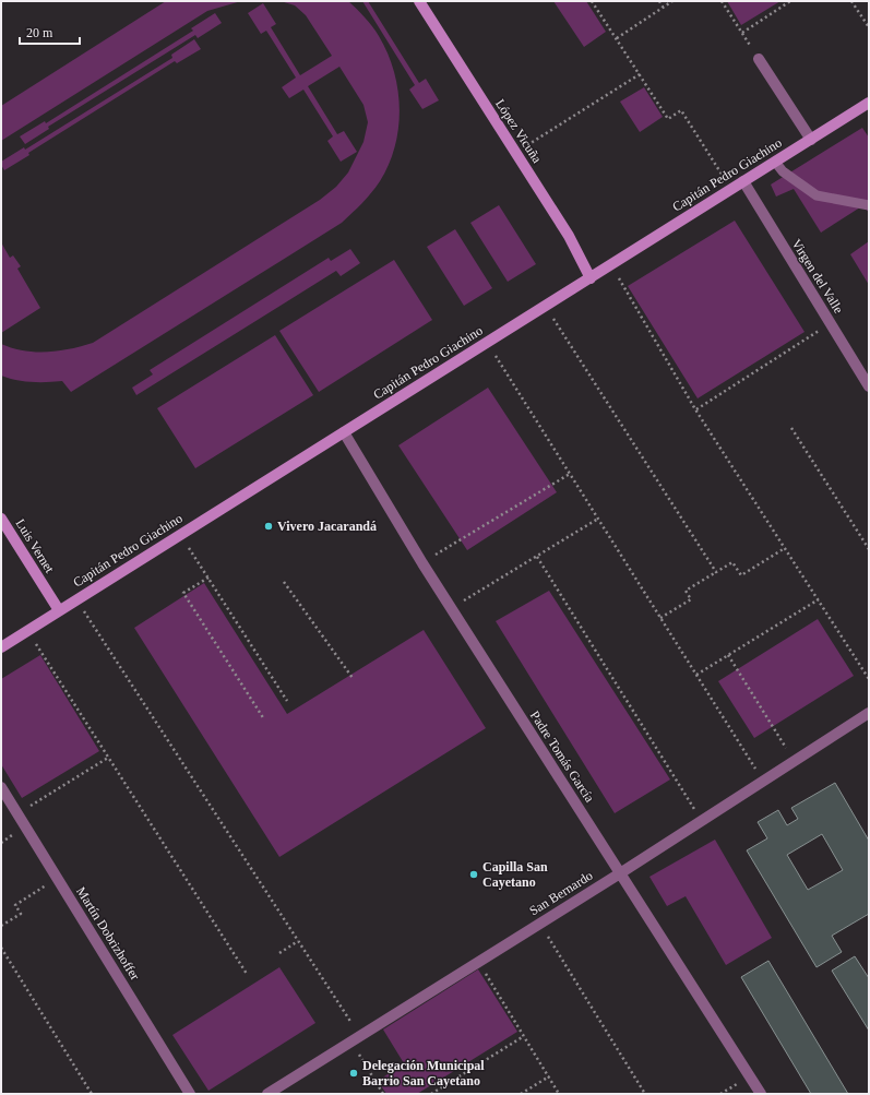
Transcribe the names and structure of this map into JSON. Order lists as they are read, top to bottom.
{
  "streets": {
    "street": [
      "López Vicuña",
      "Capitán Pedro Giachino",
      "Virgen del Valle",
      "Luis Vernet",
      "Padre Tomás García",
      "San Bernardo",
      "Martín Dobrizhoffer"
    ]
  },
  "crossings": [
    ["López Vicuña", "Capitán Pedro Giachino"],
    ["Capitán Pedro Giachino", "Virgen del Valle"],
    ["Capitán Pedro Giachino", "Luis Vernet"],
    ["Capitán Pedro Giachino", "Padre Tomás García"],
    ["Padre Tomás García", "San Bernardo"]
  ],
  "places": ["Vivero Jacarandá", "Capilla San Cayetano", "Delegación Municipal Barrio San Cayetano"],
  "scale_bar": "20 m"
}
